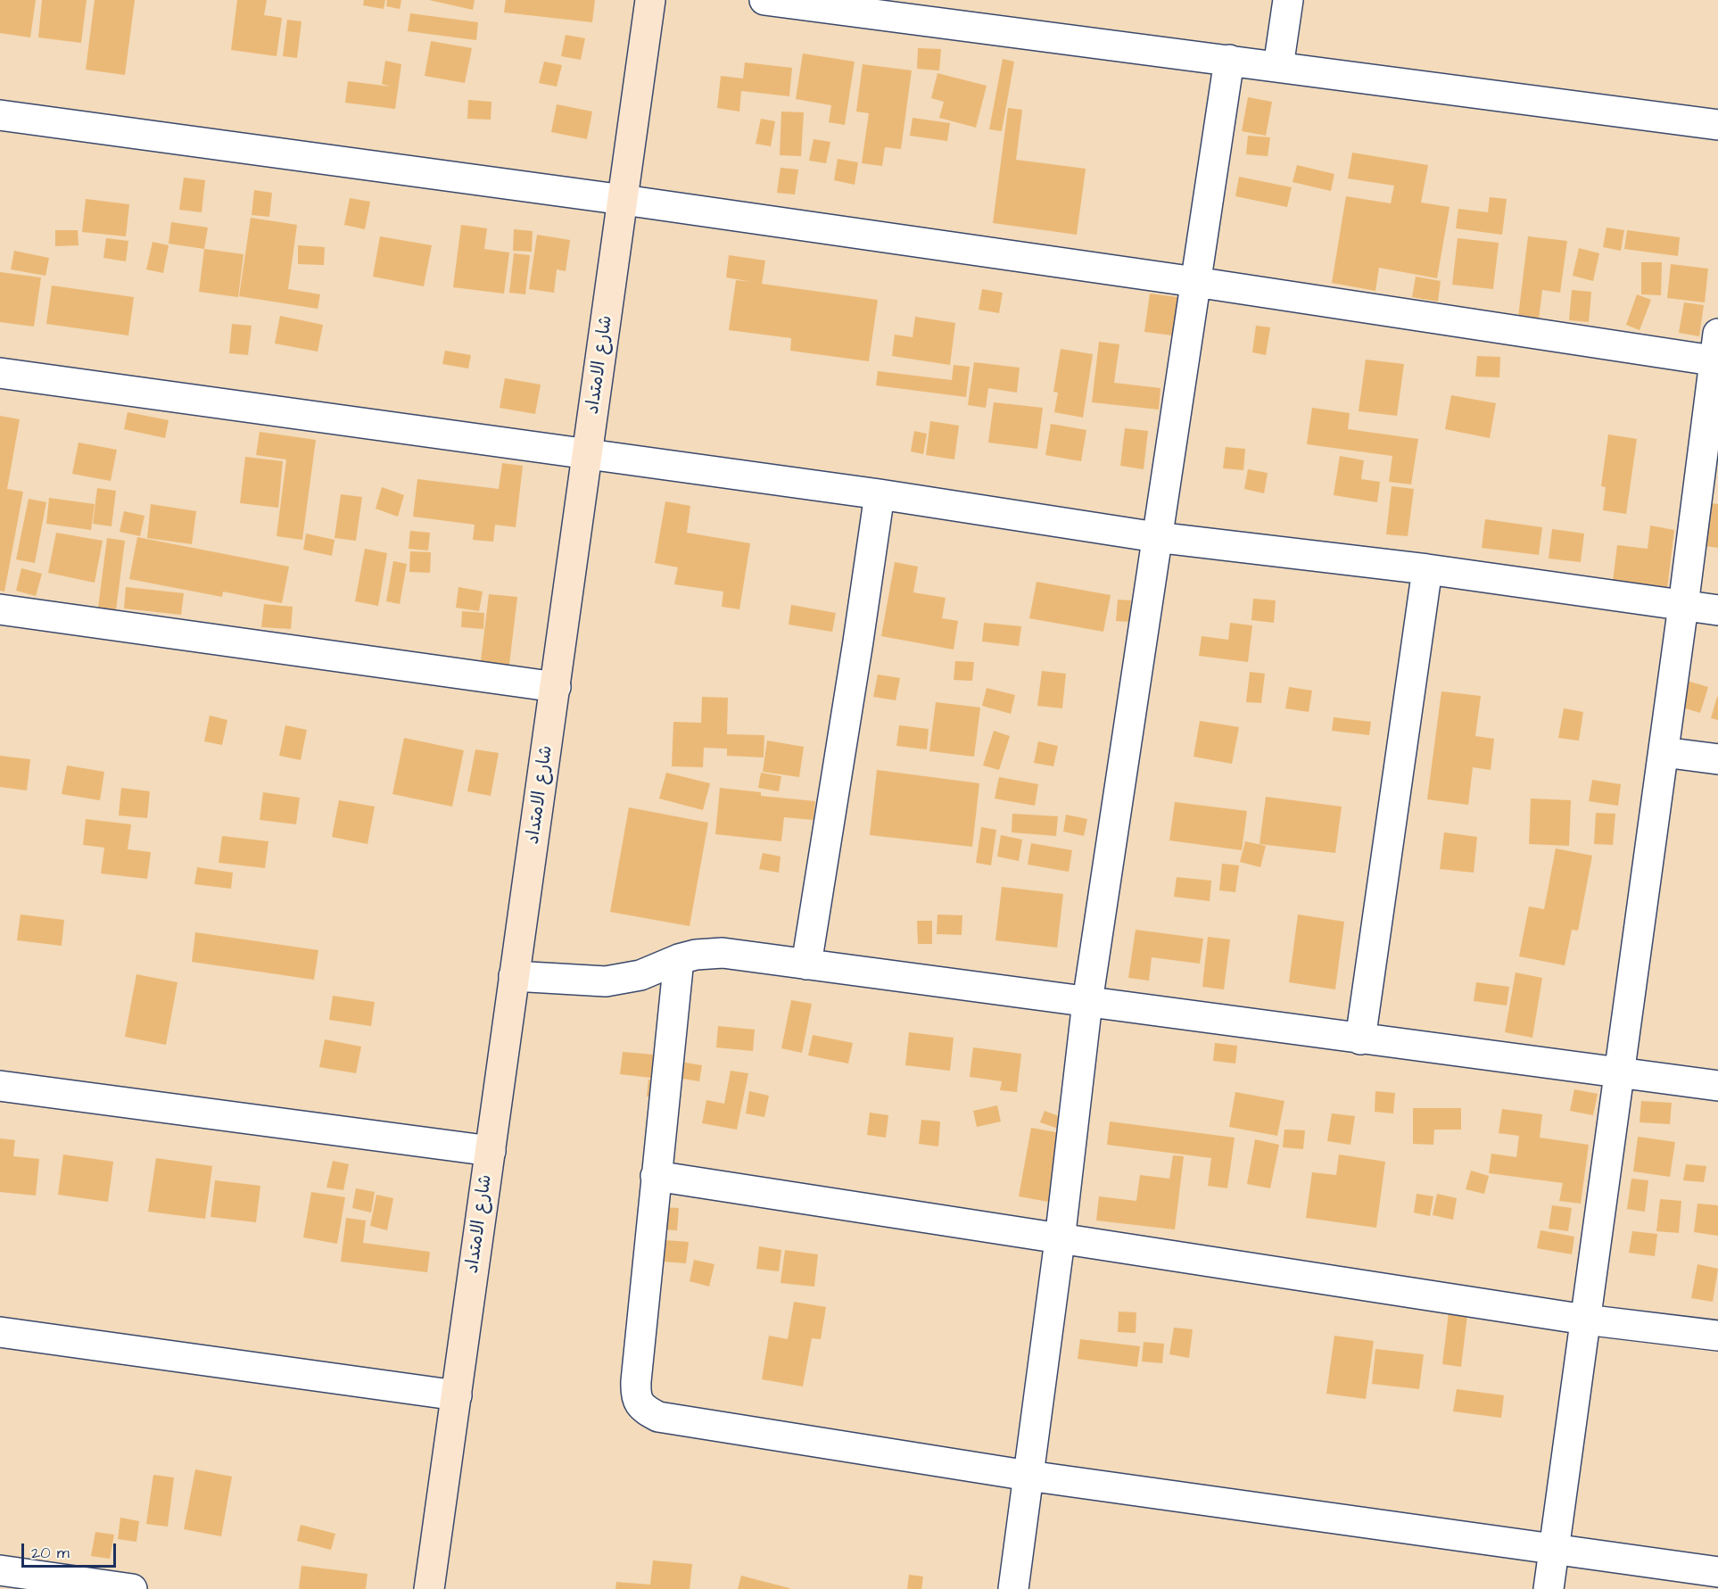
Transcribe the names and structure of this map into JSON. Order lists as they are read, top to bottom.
{
  "streets": {
    "street": ["شارع الامتداد"]
  },
  "scale_bar": "20 m"
}
